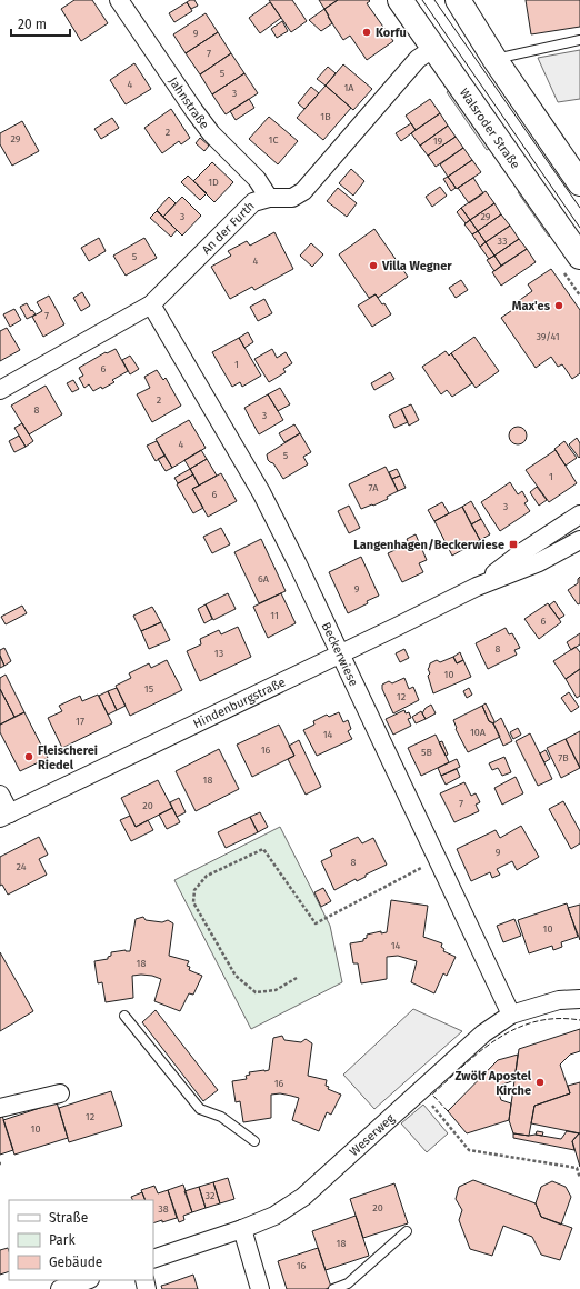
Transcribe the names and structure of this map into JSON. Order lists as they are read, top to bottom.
{
  "streets": {
    "main road": ["Walsroder Straße"],
    "street": [
      "Jahnstraße",
      "An der Furth",
      "Beckerwiese",
      "Hindenburgstraße",
      "Weserweg"
    ]
  },
  "crossings": [
    ["Jahnstraße", "An der Furth"],
    ["Walsroder Straße", "An der Furth"],
    ["An der Furth", "Beckerwiese"],
    ["Beckerwiese", "Hindenburgstraße"],
    ["Beckerwiese", "Weserweg"]
  ],
  "places": {
    "other": [
      "Korfu",
      "Villa Wegner",
      "Max'es",
      "Fleischerei Riedel",
      "Zwölf Apostel Kirche"
    ],
    "transit": ["Langenhagen/Beckerwiese"]
  },
  "house_numbers": [
    "9",
    "7",
    "5",
    "4",
    "1A",
    "3",
    "1B",
    "2",
    "29",
    "1C",
    "19",
    "1D",
    "3",
    "29",
    "33",
    "5",
    "4",
    "7",
    "39/41",
    "1",
    "6",
    "2",
    "8",
    "3",
    "4",
    "5",
    "1",
    "7A",
    "6",
    "3",
    "6A",
    "9",
    "11",
    "6",
    "8",
    "13",
    "10",
    "15",
    "12",
    "17",
    "10A",
    "14",
    "16",
    "5B",
    "7B",
    "18",
    "7",
    "20",
    "9",
    "8",
    "24",
    "10",
    "14",
    "18",
    "16",
    "12",
    "10",
    "32",
    "20",
    "38",
    "18",
    "16"
  ],
  "legend": ["Straße", "Park", "Gebäude"],
  "scale_bar": "20 m"
}
